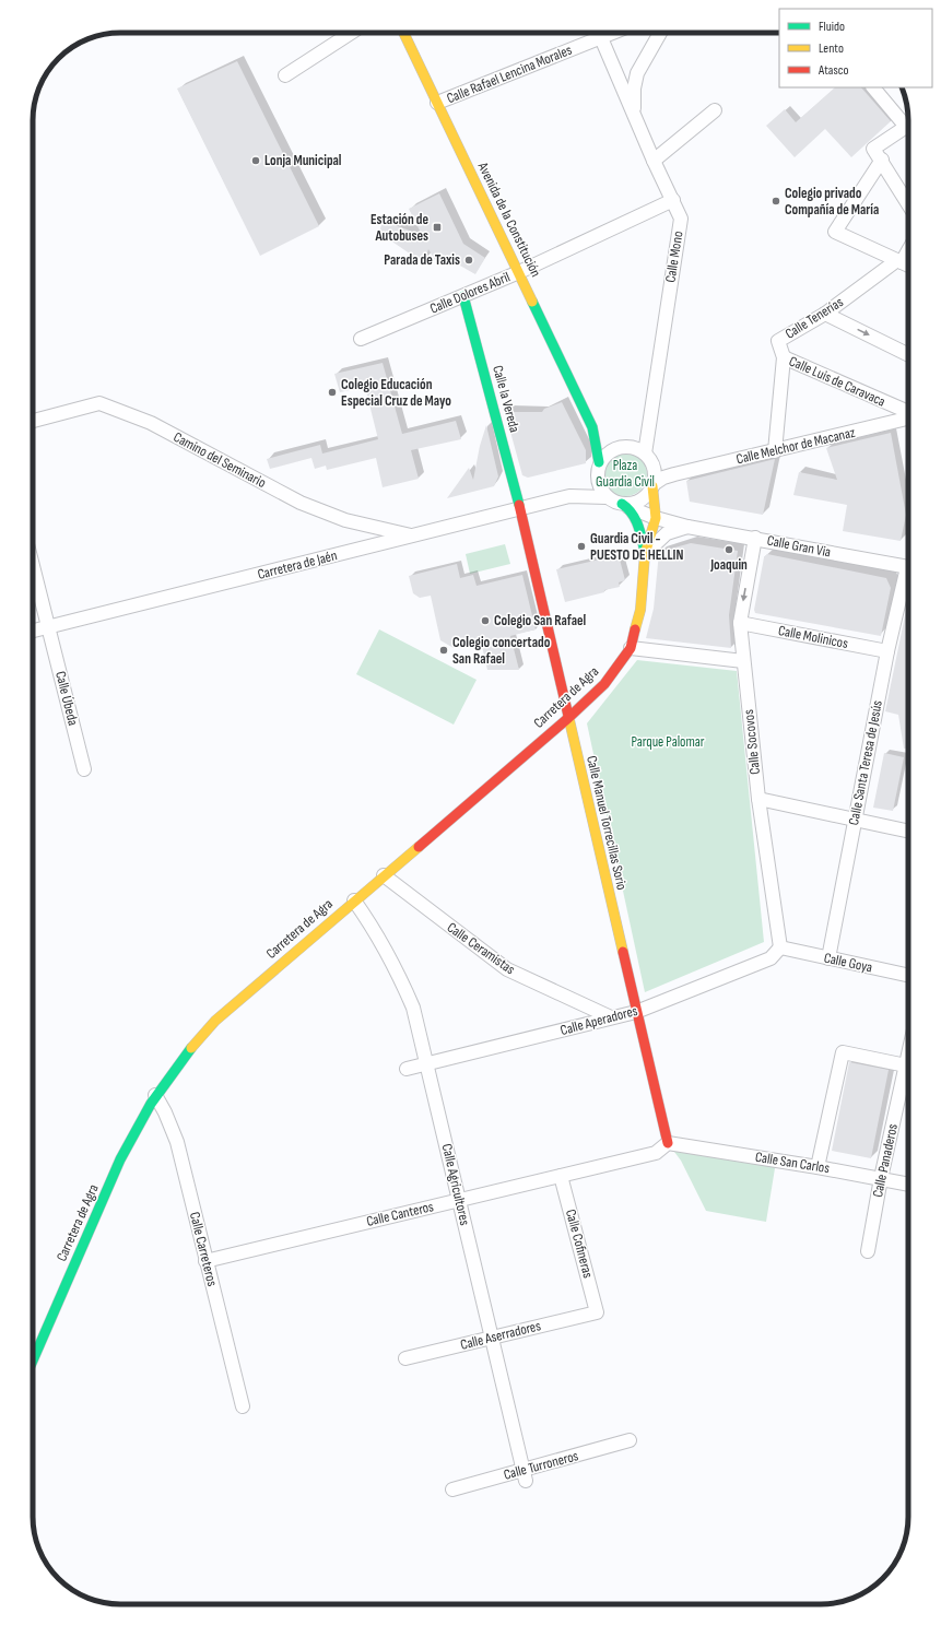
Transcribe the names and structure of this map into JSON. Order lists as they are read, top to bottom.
{
  "streets": {
    "street": [
      "Calle Rafael Lencina Morales",
      "Avenida de la Constitución",
      "Calle Mono",
      "Calle Dolores Abril",
      "Calle Tenerías",
      "Calle Luis de Caravaca",
      "Calle la Vereda",
      "Calle Melchor de Macanaz",
      "Camino del Seminario",
      "Calle Gran Via",
      "Carretera de Jaén",
      "Calle Molinicos",
      "Carretera de Agra",
      "Calle Úbeda",
      "Calle Socovos",
      "Calle Santa Teresa de Jesús",
      "Calle Manuel Torrecillas Sorio",
      "Calle Ceramistas",
      "Calle Goya",
      "Calle Aperadores",
      "Calle Panaderos",
      "Calle San Carlos",
      "Calle Agricultores",
      "Calle Canteros",
      "Calle Cofineras",
      "Calle Carreteros",
      "Calle Aserradores",
      "Calle Turroneros"
    ]
  },
  "crossings": [
    ["Calle Rafael Lencina Morales", "Avenida de la Constitución"],
    ["Calle Rafael Lencina Morales", "Calle Mono"],
    ["Avenida de la Constitución", "Calle Mono"],
    ["Avenida de la Constitución", "Calle Dolores Abril"],
    ["Avenida de la Constitución", "Calle Melchor de Macanaz"],
    ["Avenida de la Constitución", "Calle Gran Via"],
    ["Avenida de la Constitución", "Carretera de Jaén"],
    ["Avenida de la Constitución", "Carretera de Agra"],
    ["Calle Mono", "Calle Dolores Abril"],
    ["Calle Mono", "Calle Melchor de Macanaz"],
    ["Calle Mono", "Calle Gran Via"],
    ["Calle Mono", "Carretera de Jaén"],
    ["Calle Mono", "Carretera de Agra"],
    ["Calle Dolores Abril", "Calle la Vereda"],
    ["Calle Tenerías", "Calle Luis de Caravaca"],
    ["Calle Tenerías", "Calle Melchor de Macanaz"],
    ["Calle la Vereda", "Carretera de Jaén"],
    ["Calle la Vereda", "Calle Manuel Torrecillas Sorio"],
    ["Calle Melchor de Macanaz", "Calle Gran Via"],
    ["Calle Melchor de Macanaz", "Carretera de Jaén"],
    ["Calle Melchor de Macanaz", "Carretera de Agra"],
    ["Camino del Seminario", "Carretera de Jaén"],
    ["Calle Gran Via", "Carretera de Jaén"],
    ["Calle Gran Via", "Carretera de Agra"],
    ["Calle Gran Via", "Calle Socovos"],
    ["Carretera de Jaén", "Carretera de Agra"],
    ["Carretera de Jaén", "Calle Úbeda"],
    ["Carretera de Jaén", "Calle Manuel Torrecillas Sorio"],
    ["Calle Molinicos", "Calle Socovos"],
    ["Calle Molinicos", "Calle Santa Teresa de Jesús"],
    ["Carretera de Agra", "Calle Manuel Torrecillas Sorio"],
    ["Carretera de Agra", "Calle Ceramistas"],
    ["Carretera de Agra", "Calle Agricultores"],
    ["Carretera de Agra", "Calle Carreteros"],
    ["Calle Socovos", "Calle Goya"],
    ["Calle Socovos", "Calle Aperadores"],
    ["Calle Santa Teresa de Jesús", "Calle Goya"],
    ["Calle Manuel Torrecillas Sorio", "Calle Aperadores"],
    ["Calle Manuel Torrecillas Sorio", "Calle San Carlos"],
    ["Calle Manuel Torrecillas Sorio", "Calle Canteros"],
    ["Calle Ceramistas", "Calle Aperadores"],
    ["Calle Goya", "Calle Aperadores"],
    ["Calle Aperadores", "Calle Agricultores"],
    ["Calle Panaderos", "Calle San Carlos"],
    ["Calle San Carlos", "Calle Canteros"],
    ["Calle Agricultores", "Calle Canteros"],
    ["Calle Agricultores", "Calle Aserradores"],
    ["Calle Agricultores", "Calle Turroneros"],
    ["Calle Canteros", "Calle Cofineras"],
    ["Calle Canteros", "Calle Carreteros"],
    ["Calle Cofineras", "Calle Aserradores"]
  ],
  "parks": ["Plaza Guardia Civil", "Parque Palomar"],
  "places": {
    "other": [
      "Lonja Municipal",
      "Colegio privado Compañía de María",
      "Parada de Taxis",
      "Colegio Educación Especial Cruz de Mayo",
      "Guardia Civil - PUESTO DE HELLIN",
      "Joaquin",
      "Colegio San Rafael",
      "Colegio concertado San Rafael"
    ],
    "transit": ["Estación de Autobuses"]
  },
  "legend": ["Fluido", "Lento", "Atasco"]
}
